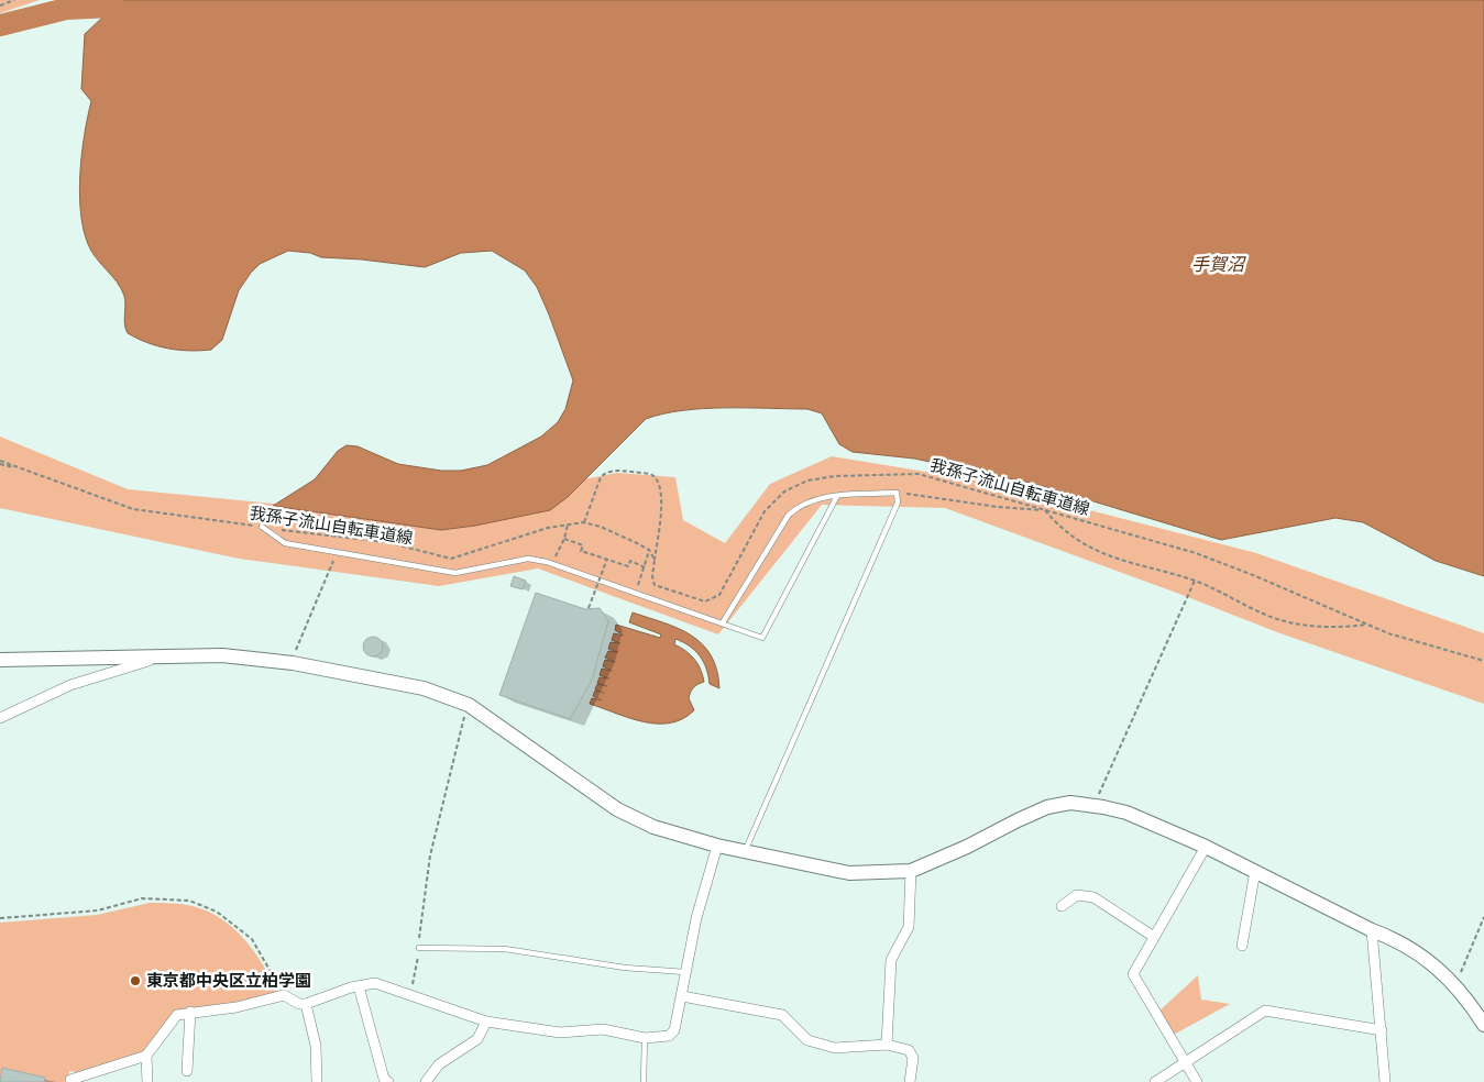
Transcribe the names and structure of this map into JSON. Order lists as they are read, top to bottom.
{
  "streets": {
    "path": ["我孫子流山自転車道線"]
  },
  "water": ["手賀沼"],
  "places": ["東京都中央区立柏学園"]
}
